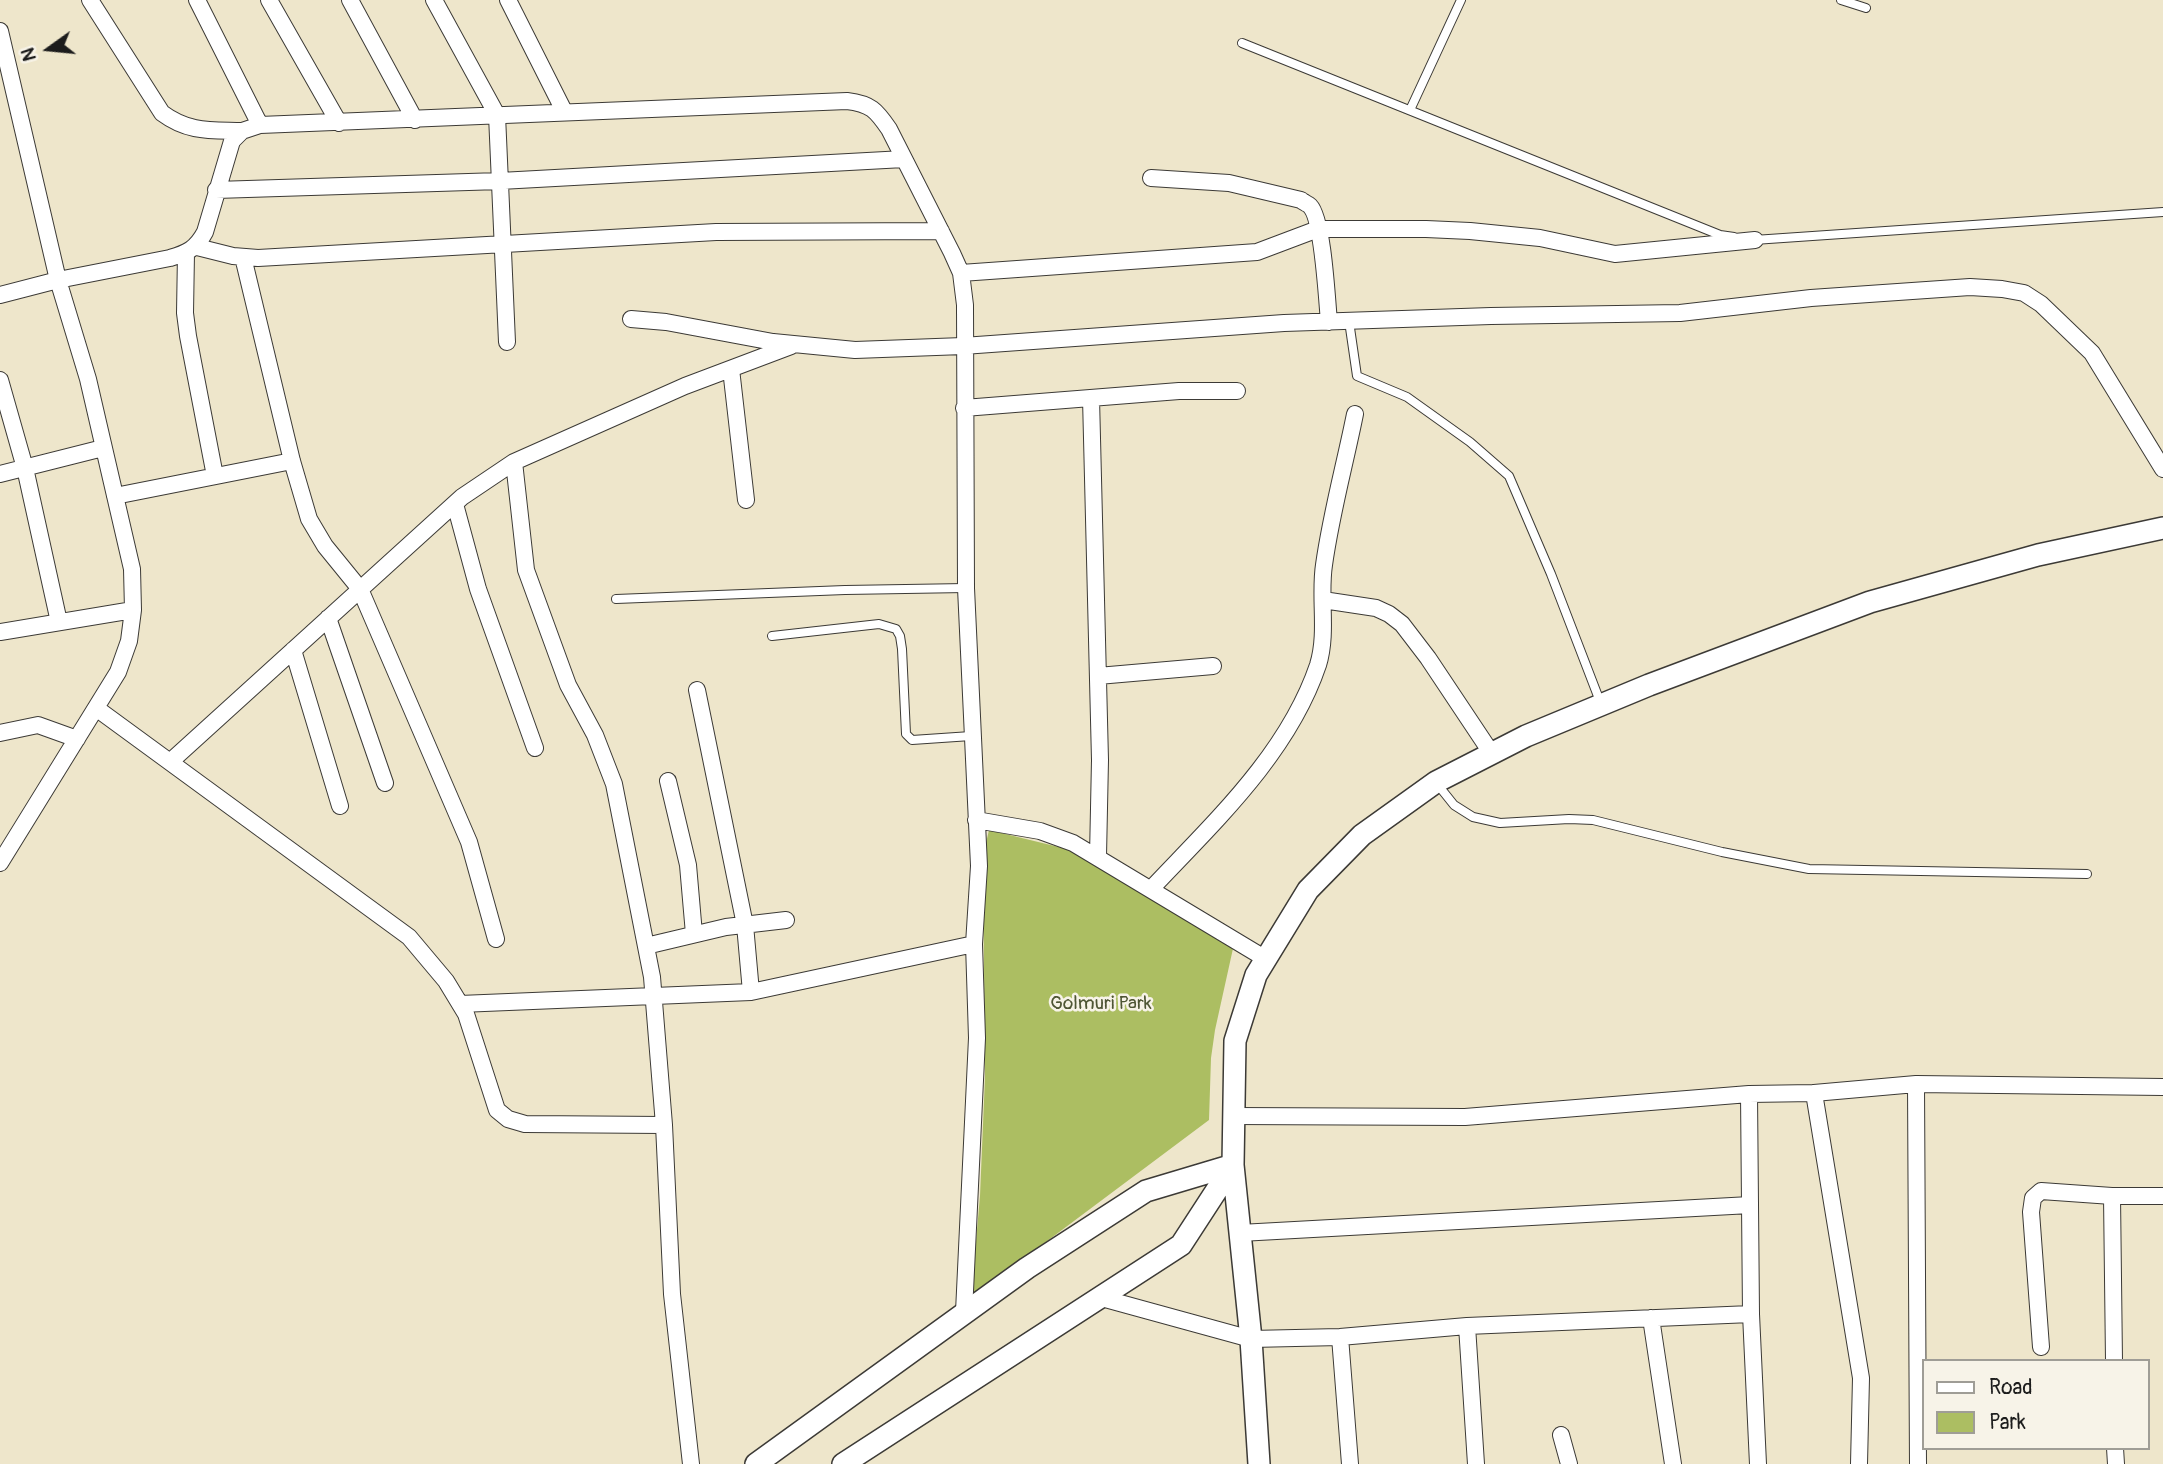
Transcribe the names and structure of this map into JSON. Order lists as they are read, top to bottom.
{
  "parks": ["Golmuri Park"],
  "legend": ["Road", "Park"],
  "north": "left"
}
